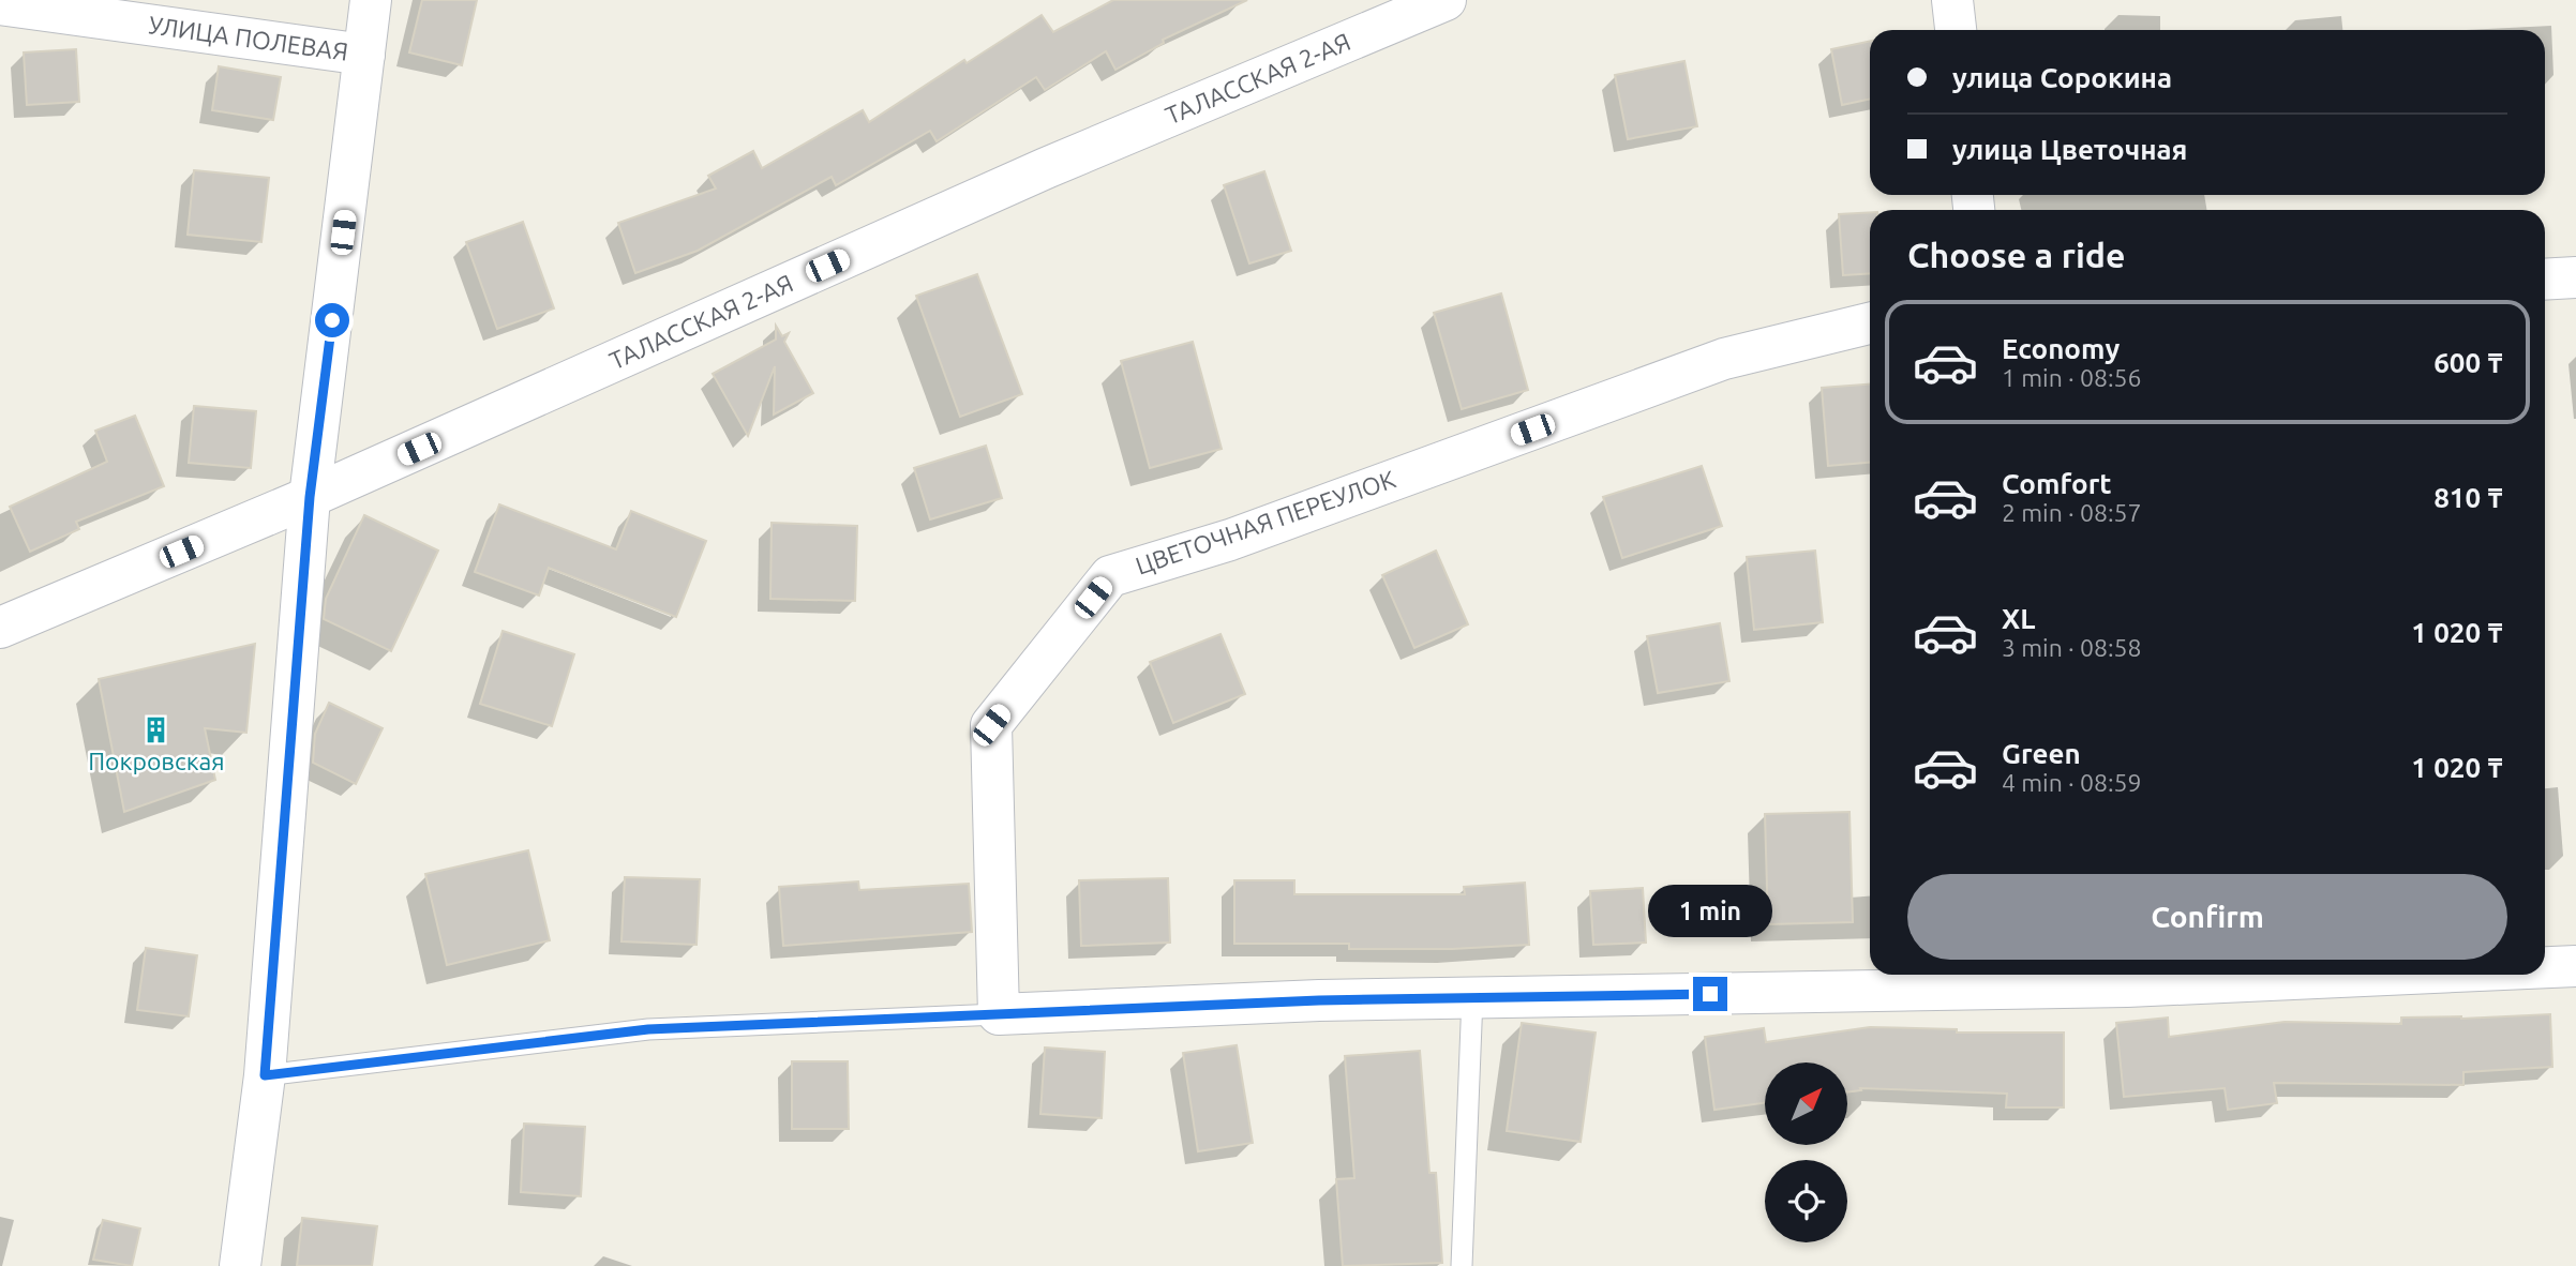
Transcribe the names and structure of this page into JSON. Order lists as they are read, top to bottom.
{
  "streets": {
    "street": ["УЛИЦА ПОЛЕВАЯ", "ТАЛАССКАЯ 2-АЯ", "ЦВЕТОЧНАЯ ПЕРЕУЛОК"]
  },
  "places": {
    "building": ["Покровская"]
  },
  "north": "top right",
  "page": {
    "banner": ["улица Сорокина", "улица Цветочная"],
    "heading": "Choose a ride",
    "list": [
      {
        "name": "Economy",
        "note": "1 min · 08:56",
        "value": "600 ₸"
      },
      {
        "name": "Comfort",
        "note": "2 min · 08:57",
        "value": "810 ₸"
      },
      {
        "name": "XL",
        "note": "3 min · 08:58",
        "value": "1 020 ₸"
      },
      {
        "name": "Green",
        "note": "4 min · 08:59",
        "value": "1 020 ₸"
      }
    ],
    "buttons": "Confirm",
    "bubble": "1 min"
  }
}
